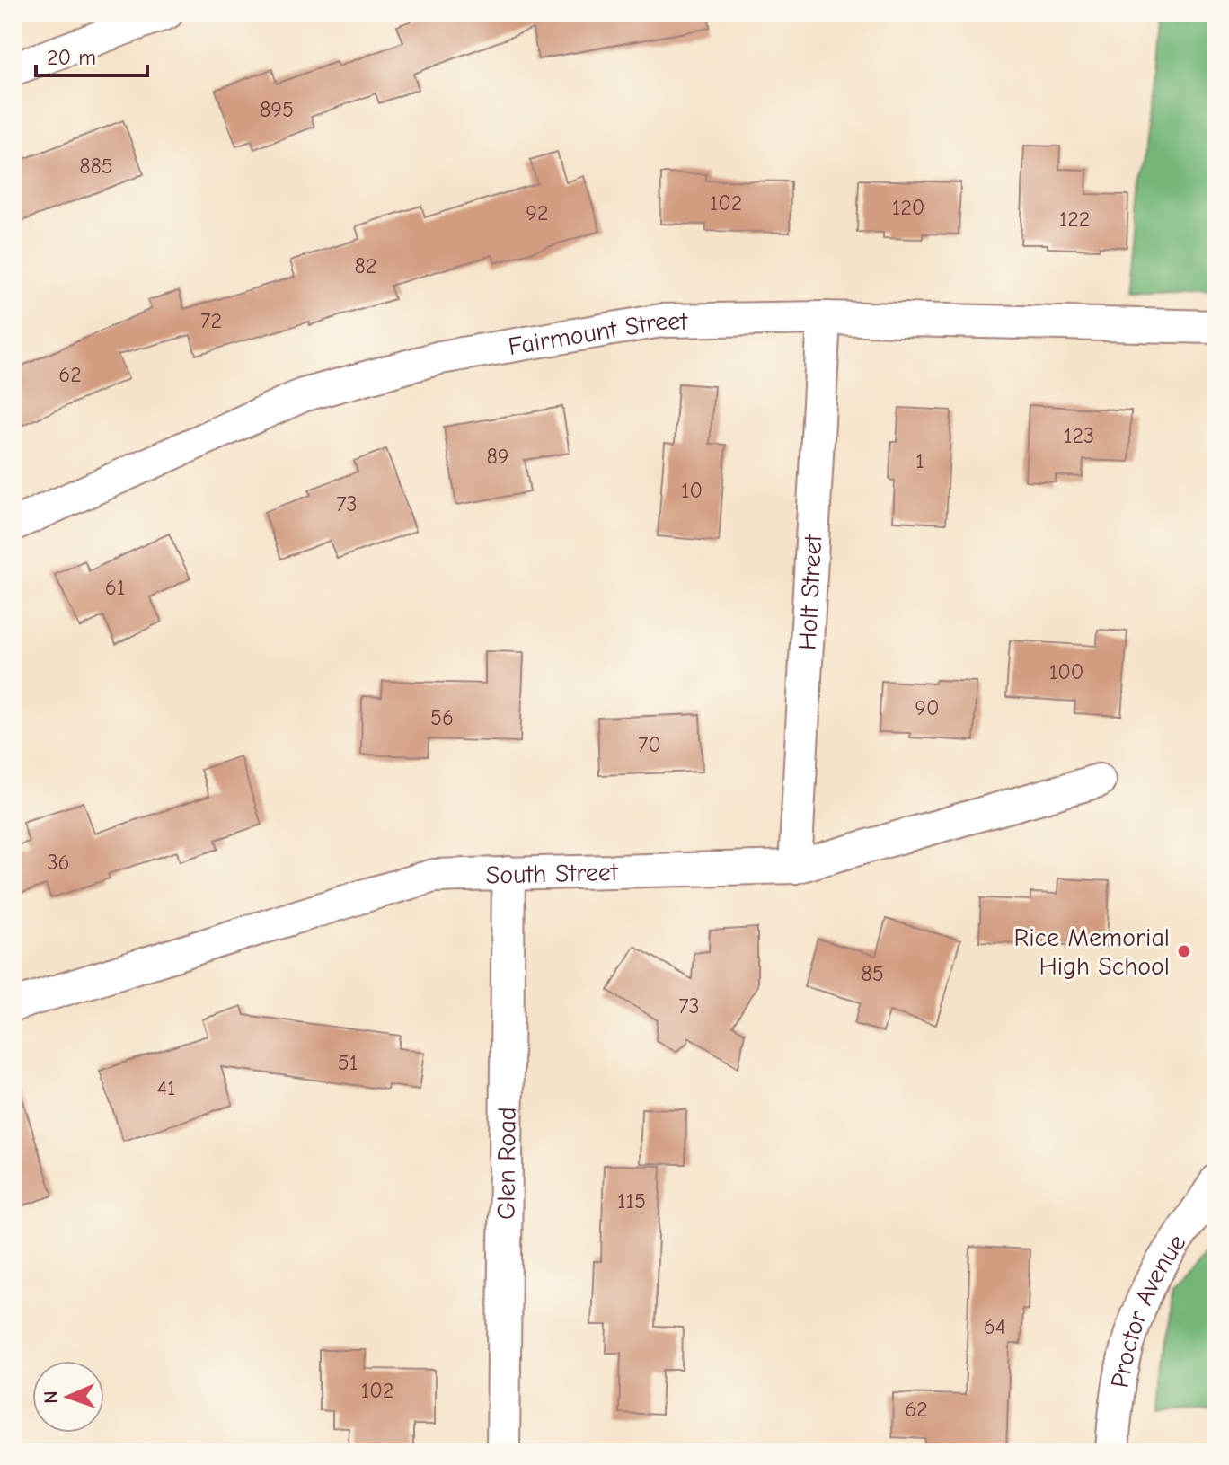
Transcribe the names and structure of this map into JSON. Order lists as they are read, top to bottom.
{
  "streets": {
    "street": [
      "Fairmount Street",
      "Holt Street",
      "South Street",
      "Glen Road",
      "Proctor Avenue"
    ]
  },
  "crossings": [
    ["Fairmount Street", "Holt Street"],
    ["Holt Street", "South Street"],
    ["South Street", "Glen Road"]
  ],
  "places": ["Rice Memorial High School"],
  "house_numbers": [
    "895",
    "885",
    "102",
    "120",
    "92",
    "122",
    "82",
    "72",
    "62",
    "123",
    "89",
    "1",
    "10",
    "73",
    "61",
    "100",
    "90",
    "56",
    "70",
    "36",
    "85",
    "73",
    "51",
    "41",
    "115",
    "64",
    "102",
    "62"
  ],
  "scale_bar": "20 m",
  "north": "left"
}
